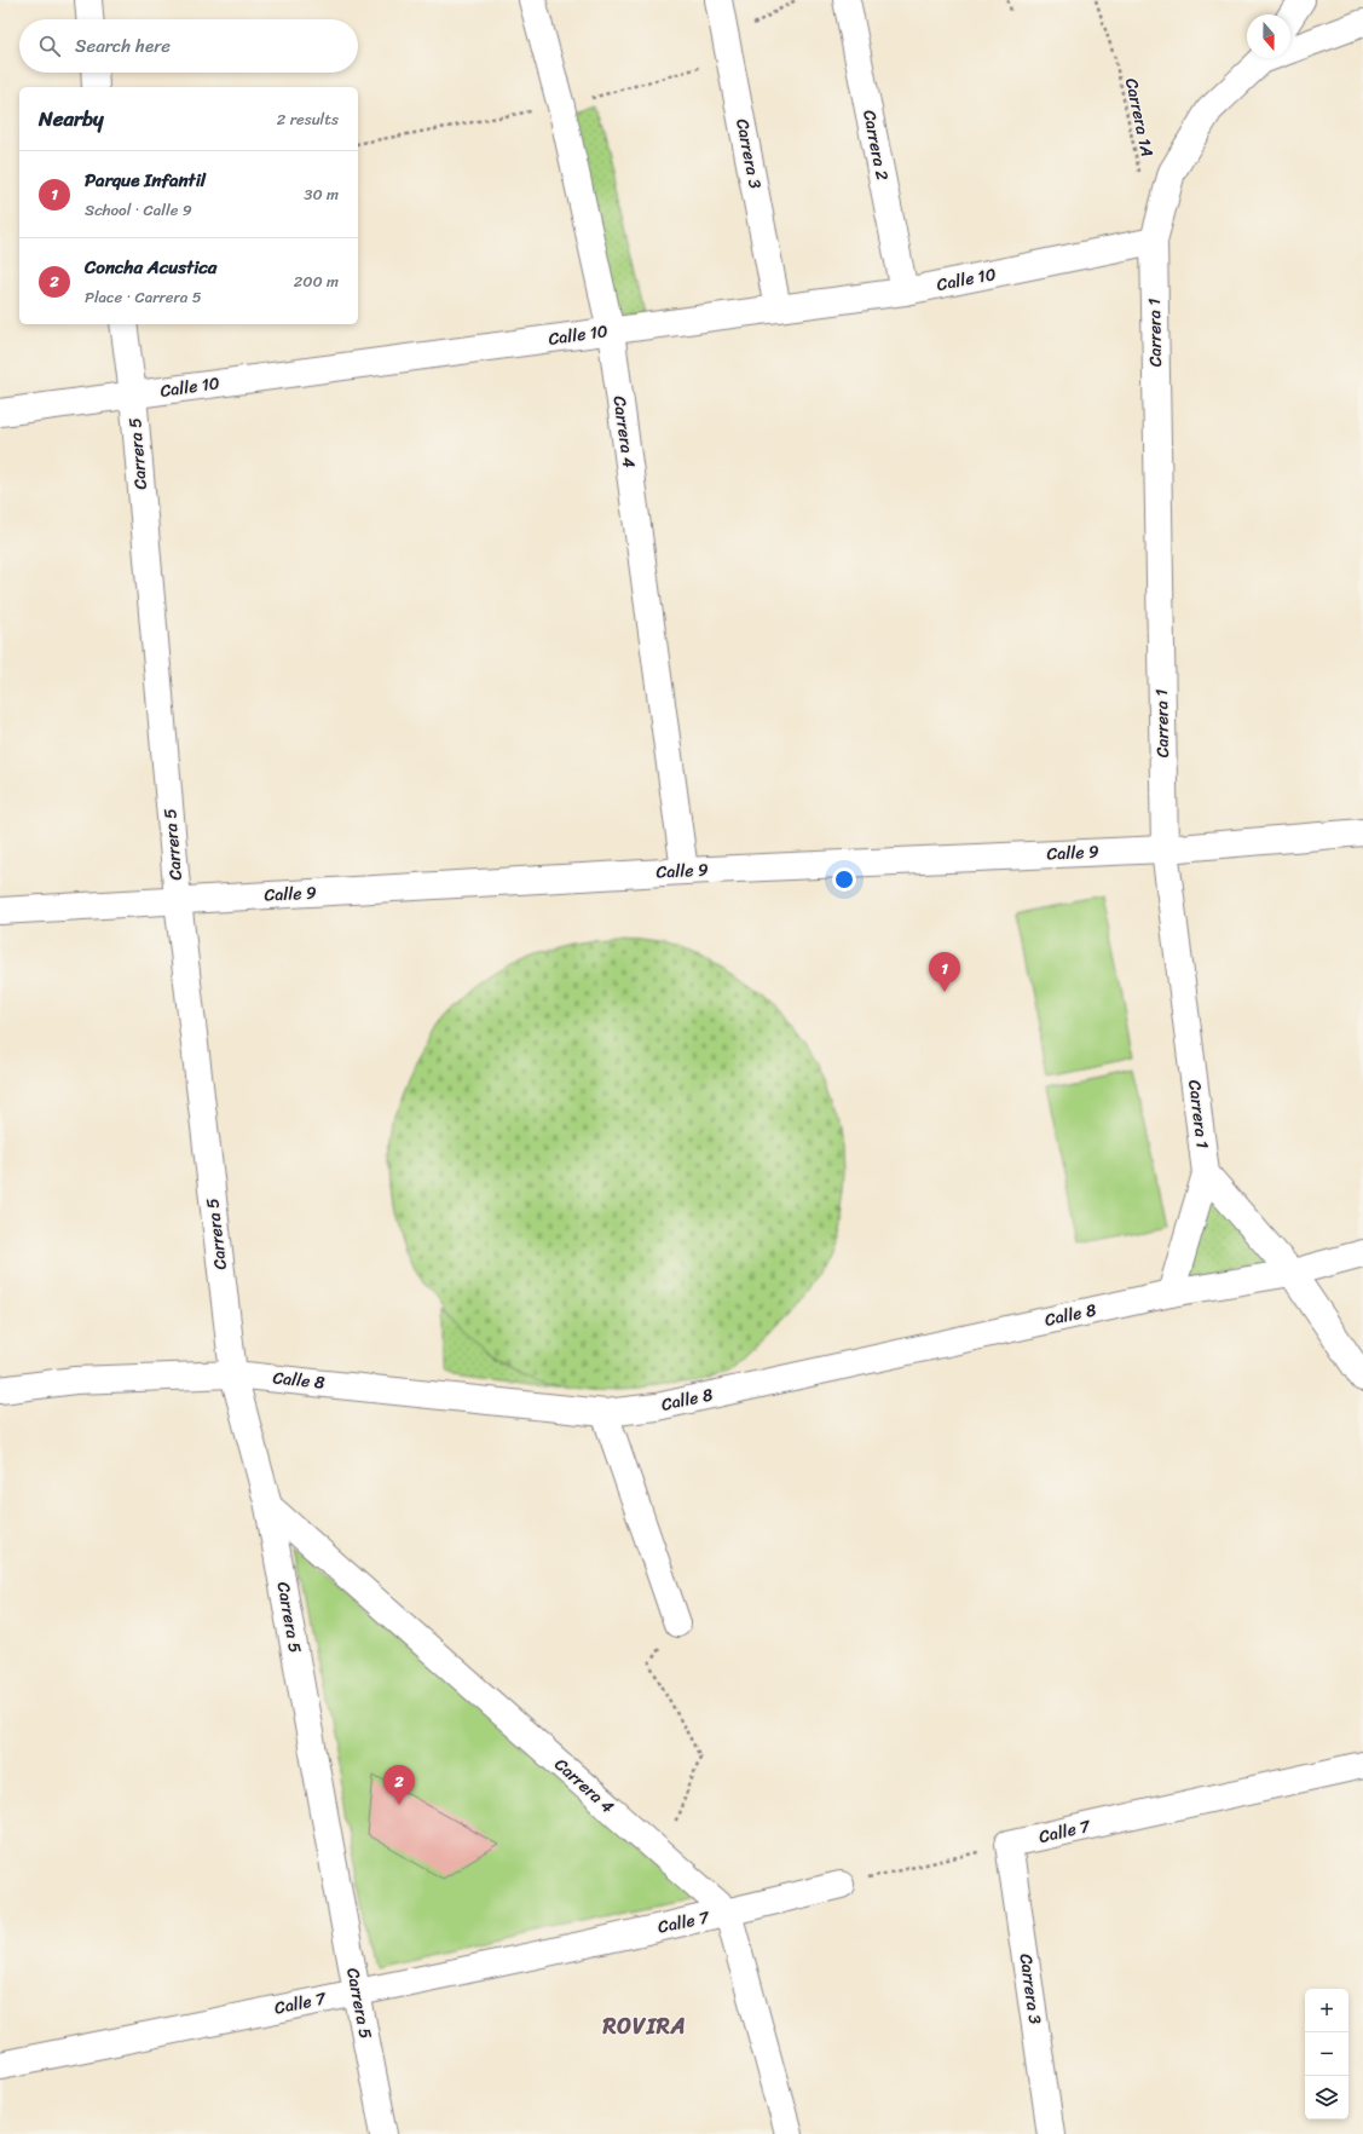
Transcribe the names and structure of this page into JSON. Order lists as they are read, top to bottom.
{
  "streets": {
    "street": [
      "Carrera 2",
      "Carrera 3",
      "Calle 10",
      "Carrera 1",
      "Carrera 4",
      "Carrera 5",
      "Calle 9",
      "Calle 8",
      "Calle 7"
    ],
    "path": ["Carrera 1A"]
  },
  "crossings": [
    ["Carrera 2", "Calle 10"],
    ["Carrera 3", "Calle 10"],
    ["Carrera 3", "Calle 7"],
    ["Calle 10", "Carrera 1"],
    ["Calle 10", "Carrera 4"],
    ["Calle 10", "Carrera 5"],
    ["Carrera 1", "Calle 9"],
    ["Carrera 1", "Calle 8"],
    ["Carrera 4", "Carrera 5"],
    ["Carrera 4", "Calle 9"],
    ["Carrera 4", "Calle 7"],
    ["Carrera 5", "Calle 9"],
    ["Carrera 5", "Calle 8"],
    ["Carrera 5", "Calle 7"]
  ],
  "districts": ["ROVIRA"],
  "north": "bottom",
  "page": {
    "search": "Search here",
    "heading": ["Nearby", "2 results"],
    "list": [
      {
        "mark": "1",
        "name": "Parque Infantil",
        "note": "School · Calle 9",
        "value": "30 m"
      },
      {
        "mark": "2",
        "name": "Concha Acustica",
        "note": "Place · Carrera 5",
        "value": "200 m"
      }
    ],
    "pins": ["1", "2"],
    "map_buttons": ["+", "−"]
  }
}
